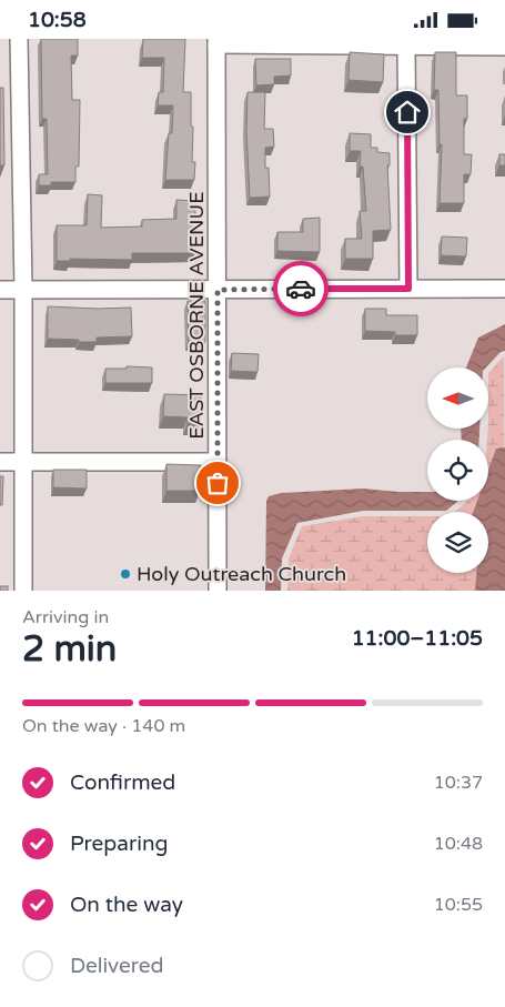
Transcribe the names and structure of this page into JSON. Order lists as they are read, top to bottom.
{
  "streets": {
    "street": ["EAST OSBORNE AVENUE"]
  },
  "places": ["Holy Outreach Church"],
  "north": "left",
  "page": {
    "status": "10:58",
    "heading": ["2 min", "Arriving in", "11:00–11:05"],
    "bar": "On the way · 140 m",
    "list": [
      ["Confirmed", "10:37"],
      ["Preparing", "10:48"],
      ["On the way", "10:55"],
      "Delivered"
    ]
  }
}
